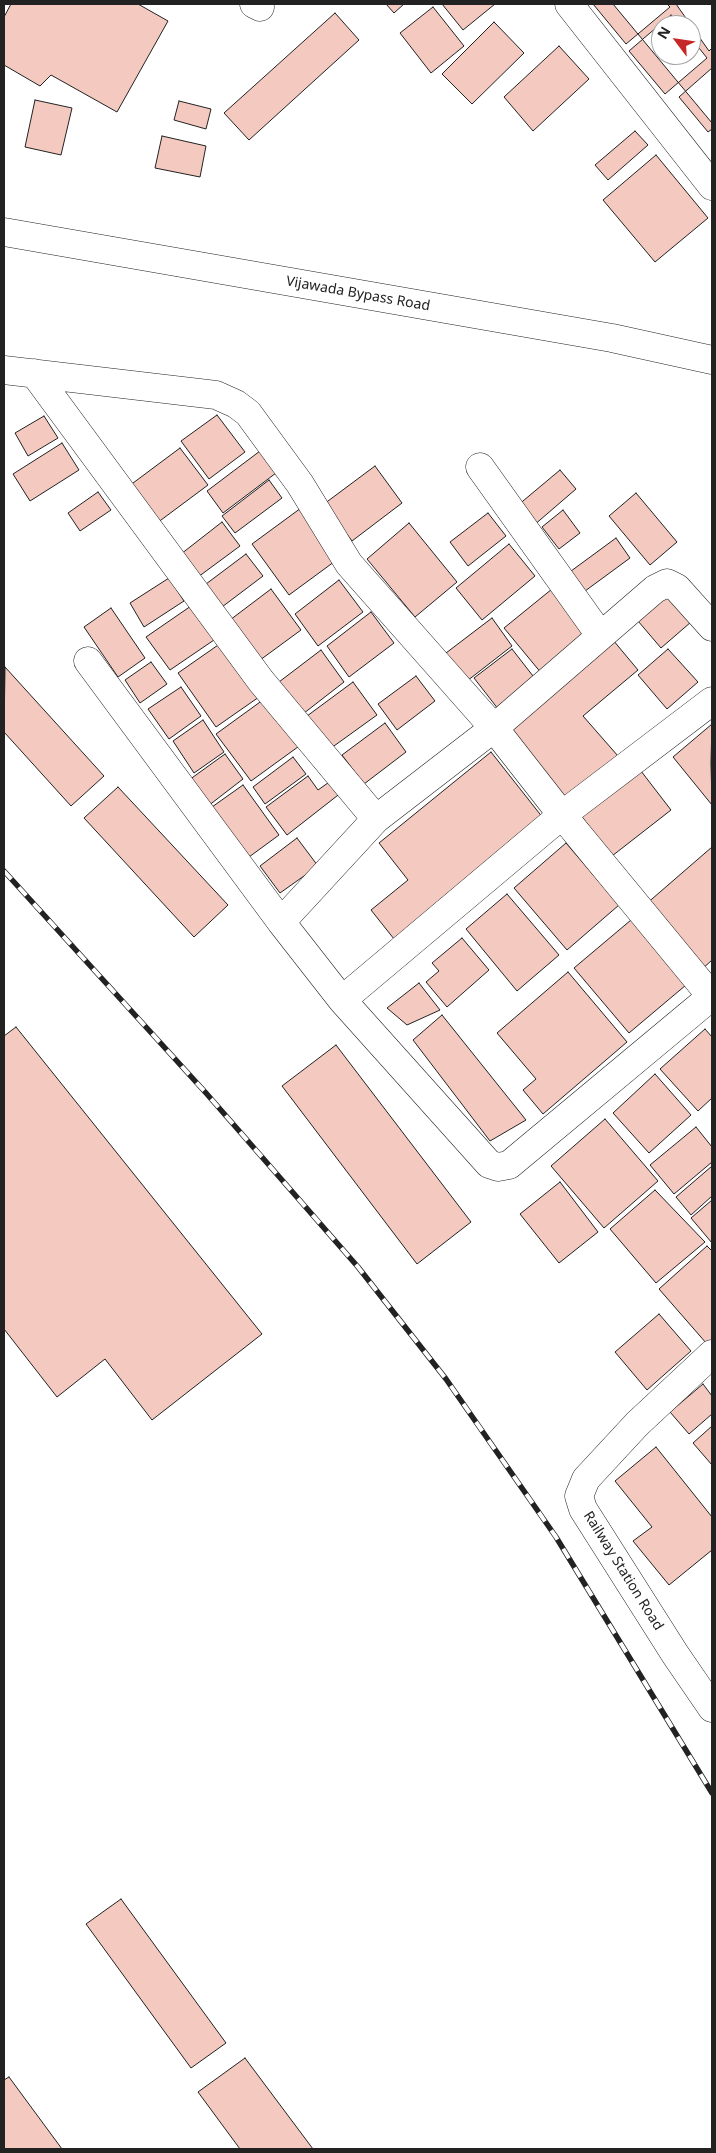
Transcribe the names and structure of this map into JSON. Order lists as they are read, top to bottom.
{
  "streets": {
    "street": ["Vijawada Bypass Road", "Railway Station Road"]
  },
  "north": "top left"
}
